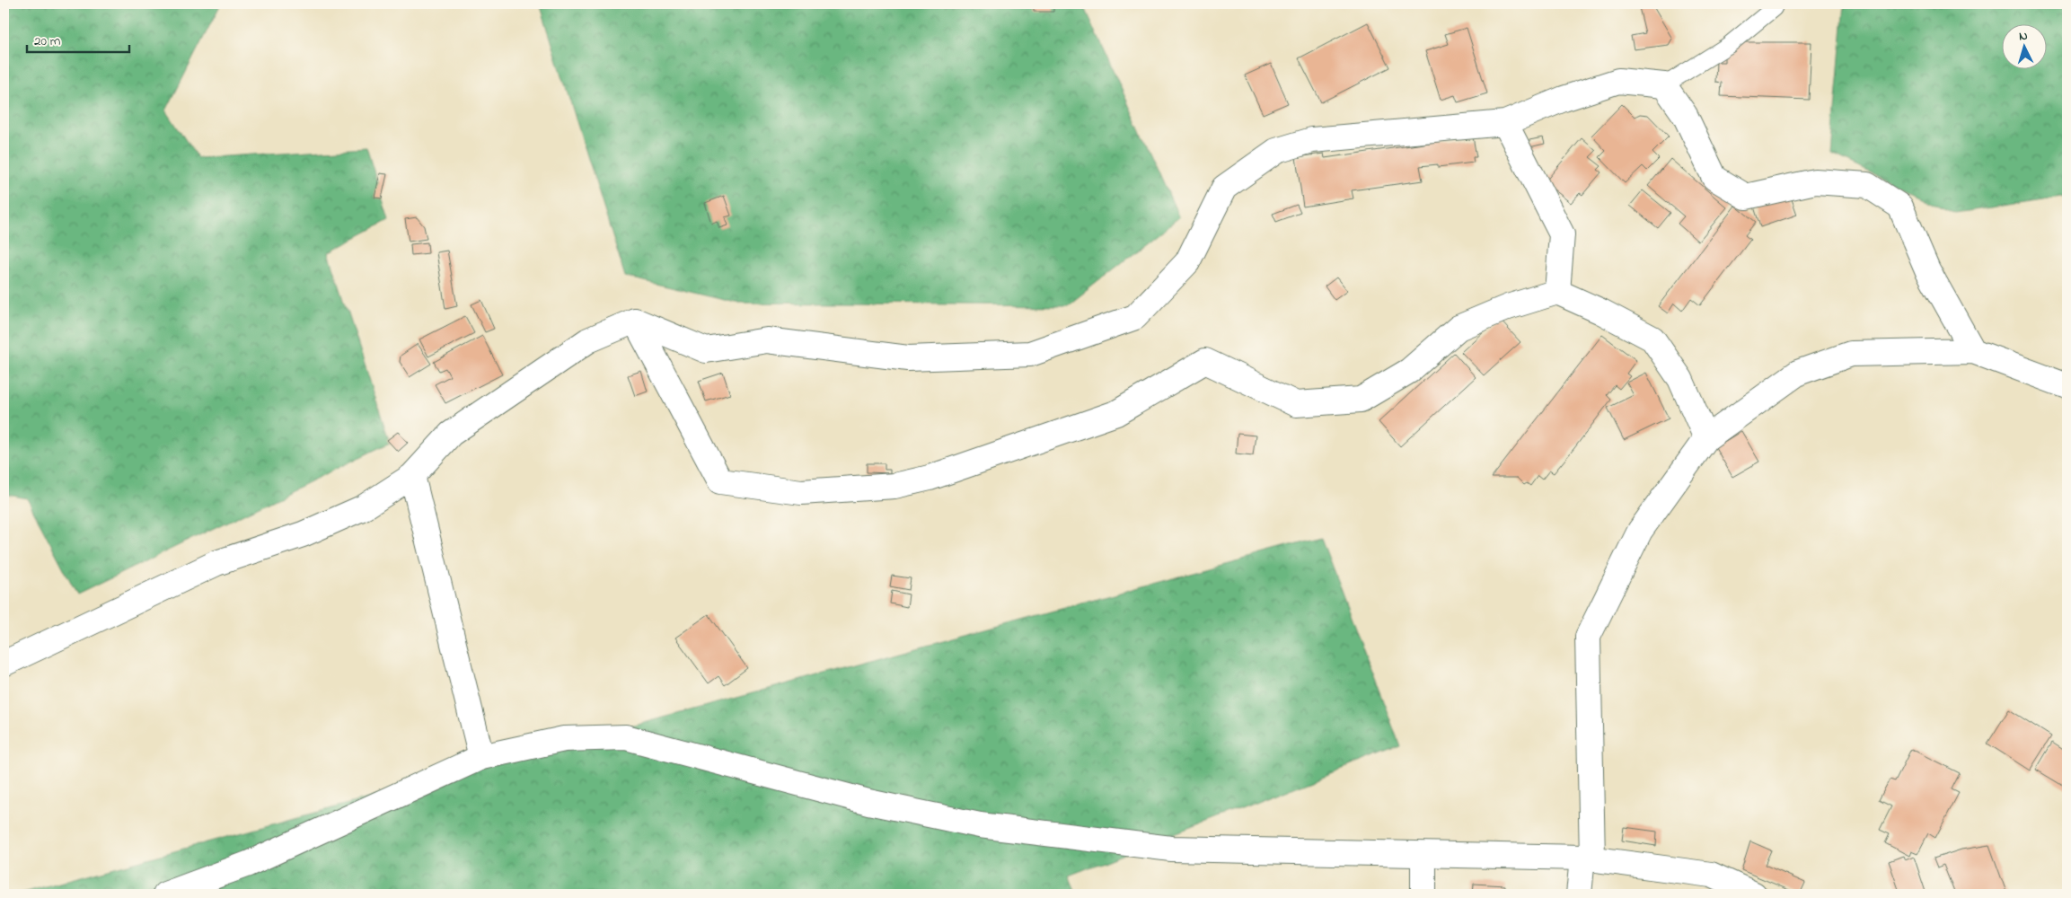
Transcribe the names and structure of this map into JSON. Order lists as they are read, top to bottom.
{
  "scale_bar": "20 m",
  "north": "top"
}
